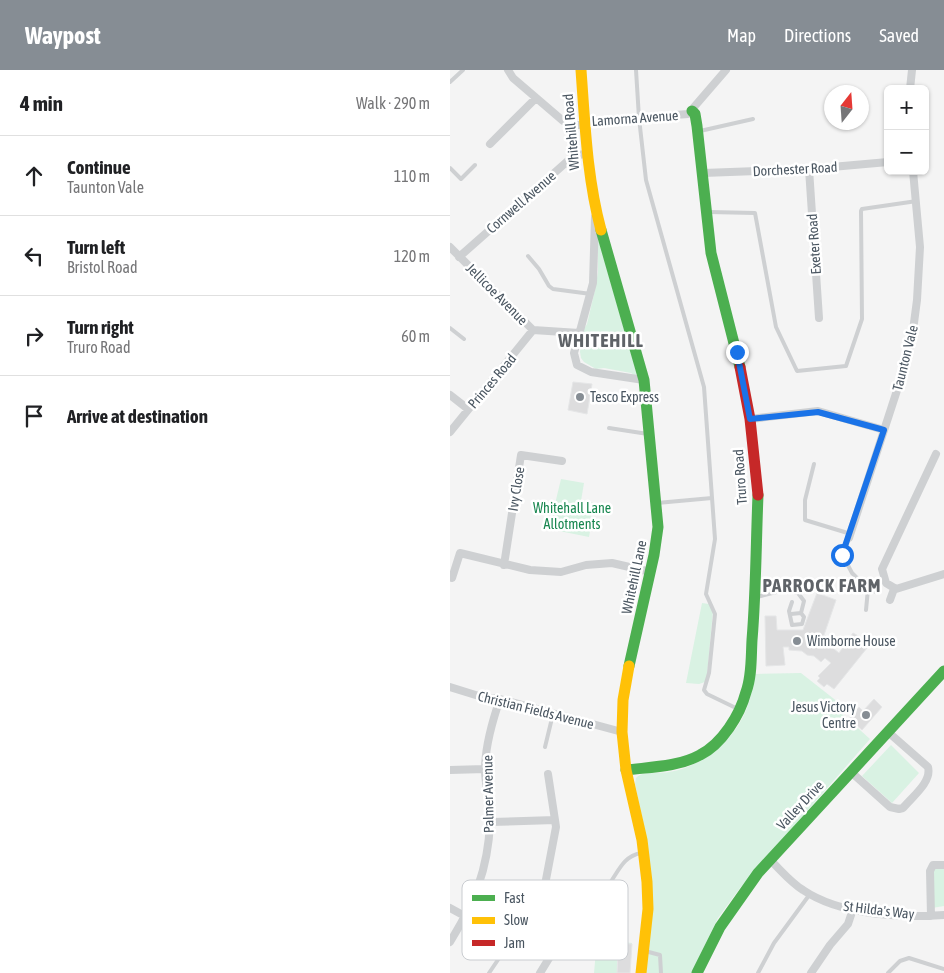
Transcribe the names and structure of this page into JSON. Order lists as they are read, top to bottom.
{
  "streets": {
    "street": [
      "Lamorna Avenue",
      "Whitehill Road",
      "Dorchester Road",
      "Cornwell Avenue",
      "Exeter Road",
      "Jellicoe Avenue",
      "Taunton Vale",
      "Princes Road",
      "Truro Road",
      "Ivy Close",
      "Whitehill Lane",
      "Christian Fields Avenue",
      "Palmer Avenue",
      "Valley Drive",
      "St Hilda's Way"
    ]
  },
  "crossings": [
    ["Lamorna Avenue", "Whitehill Road"],
    ["Lamorna Avenue", "Truro Road"],
    ["Whitehill Road", "Cornwell Avenue"],
    ["Whitehill Road", "Whitehill Lane"],
    ["Dorchester Road", "Exeter Road"],
    ["Dorchester Road", "Truro Road"],
    ["Cornwell Avenue", "Jellicoe Avenue"],
    ["Jellicoe Avenue", "Princes Road"],
    ["Truro Road", "Whitehill Lane"],
    ["Whitehill Lane", "Christian Fields Avenue"],
    ["Christian Fields Avenue", "Palmer Avenue"],
    ["Valley Drive", "St Hilda's Way"]
  ],
  "districts": ["WHITEHILL", "PARROCK FARM"],
  "parks": ["Whitehall Lane Allotments"],
  "places": ["Tesco Express", "Wimborne House", "Jesus Victory Centre"],
  "legend": ["Fast", "Slow", "Jam"],
  "north": "top",
  "page": {
    "header": "Waypost",
    "nav": ["Map", "Directions", "Saved"],
    "heading": ["4 min", "Walk · 290 m"],
    "map_buttons": ["+", "−"],
    "list": [
      ["Continue", "Taunton Vale", "110 m"],
      ["Turn left", "Bristol Road", "120 m"],
      ["Turn right", "Truro Road", "60 m"],
      "Arrive at destination"
    ]
  }
}
